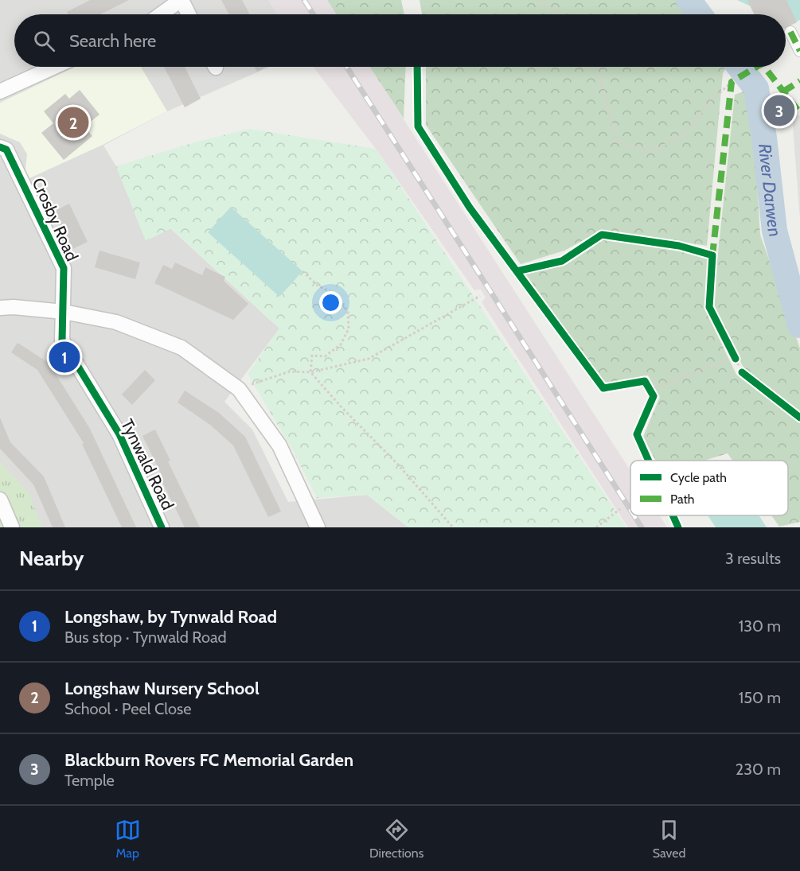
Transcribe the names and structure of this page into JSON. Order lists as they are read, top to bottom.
{
  "streets": {
    "street": ["Crosby Road", "Tynwald Road"]
  },
  "crossings": [
    ["Crosby Road", "Tynwald Road"]
  ],
  "water": ["River Darwen"],
  "legend": ["Cycle path", "Path"],
  "page": {
    "search": "Search here",
    "pins": ["3", "2", "1"],
    "heading": ["Nearby", "3 results"],
    "list": [
      {
        "mark": "1",
        "name": "Longshaw, by Tynwald Road",
        "note": "Bus stop · Tynwald Road",
        "value": "130 m"
      },
      {
        "mark": "2",
        "name": "Longshaw Nursery School",
        "note": "School · Peel Close",
        "value": "150 m"
      },
      {
        "mark": "3",
        "name": "Blackburn Rovers FC Memorial Garden",
        "note": "Temple",
        "value": "230 m"
      }
    ],
    "nav": ["Map", "Directions", "Saved"]
  }
}
